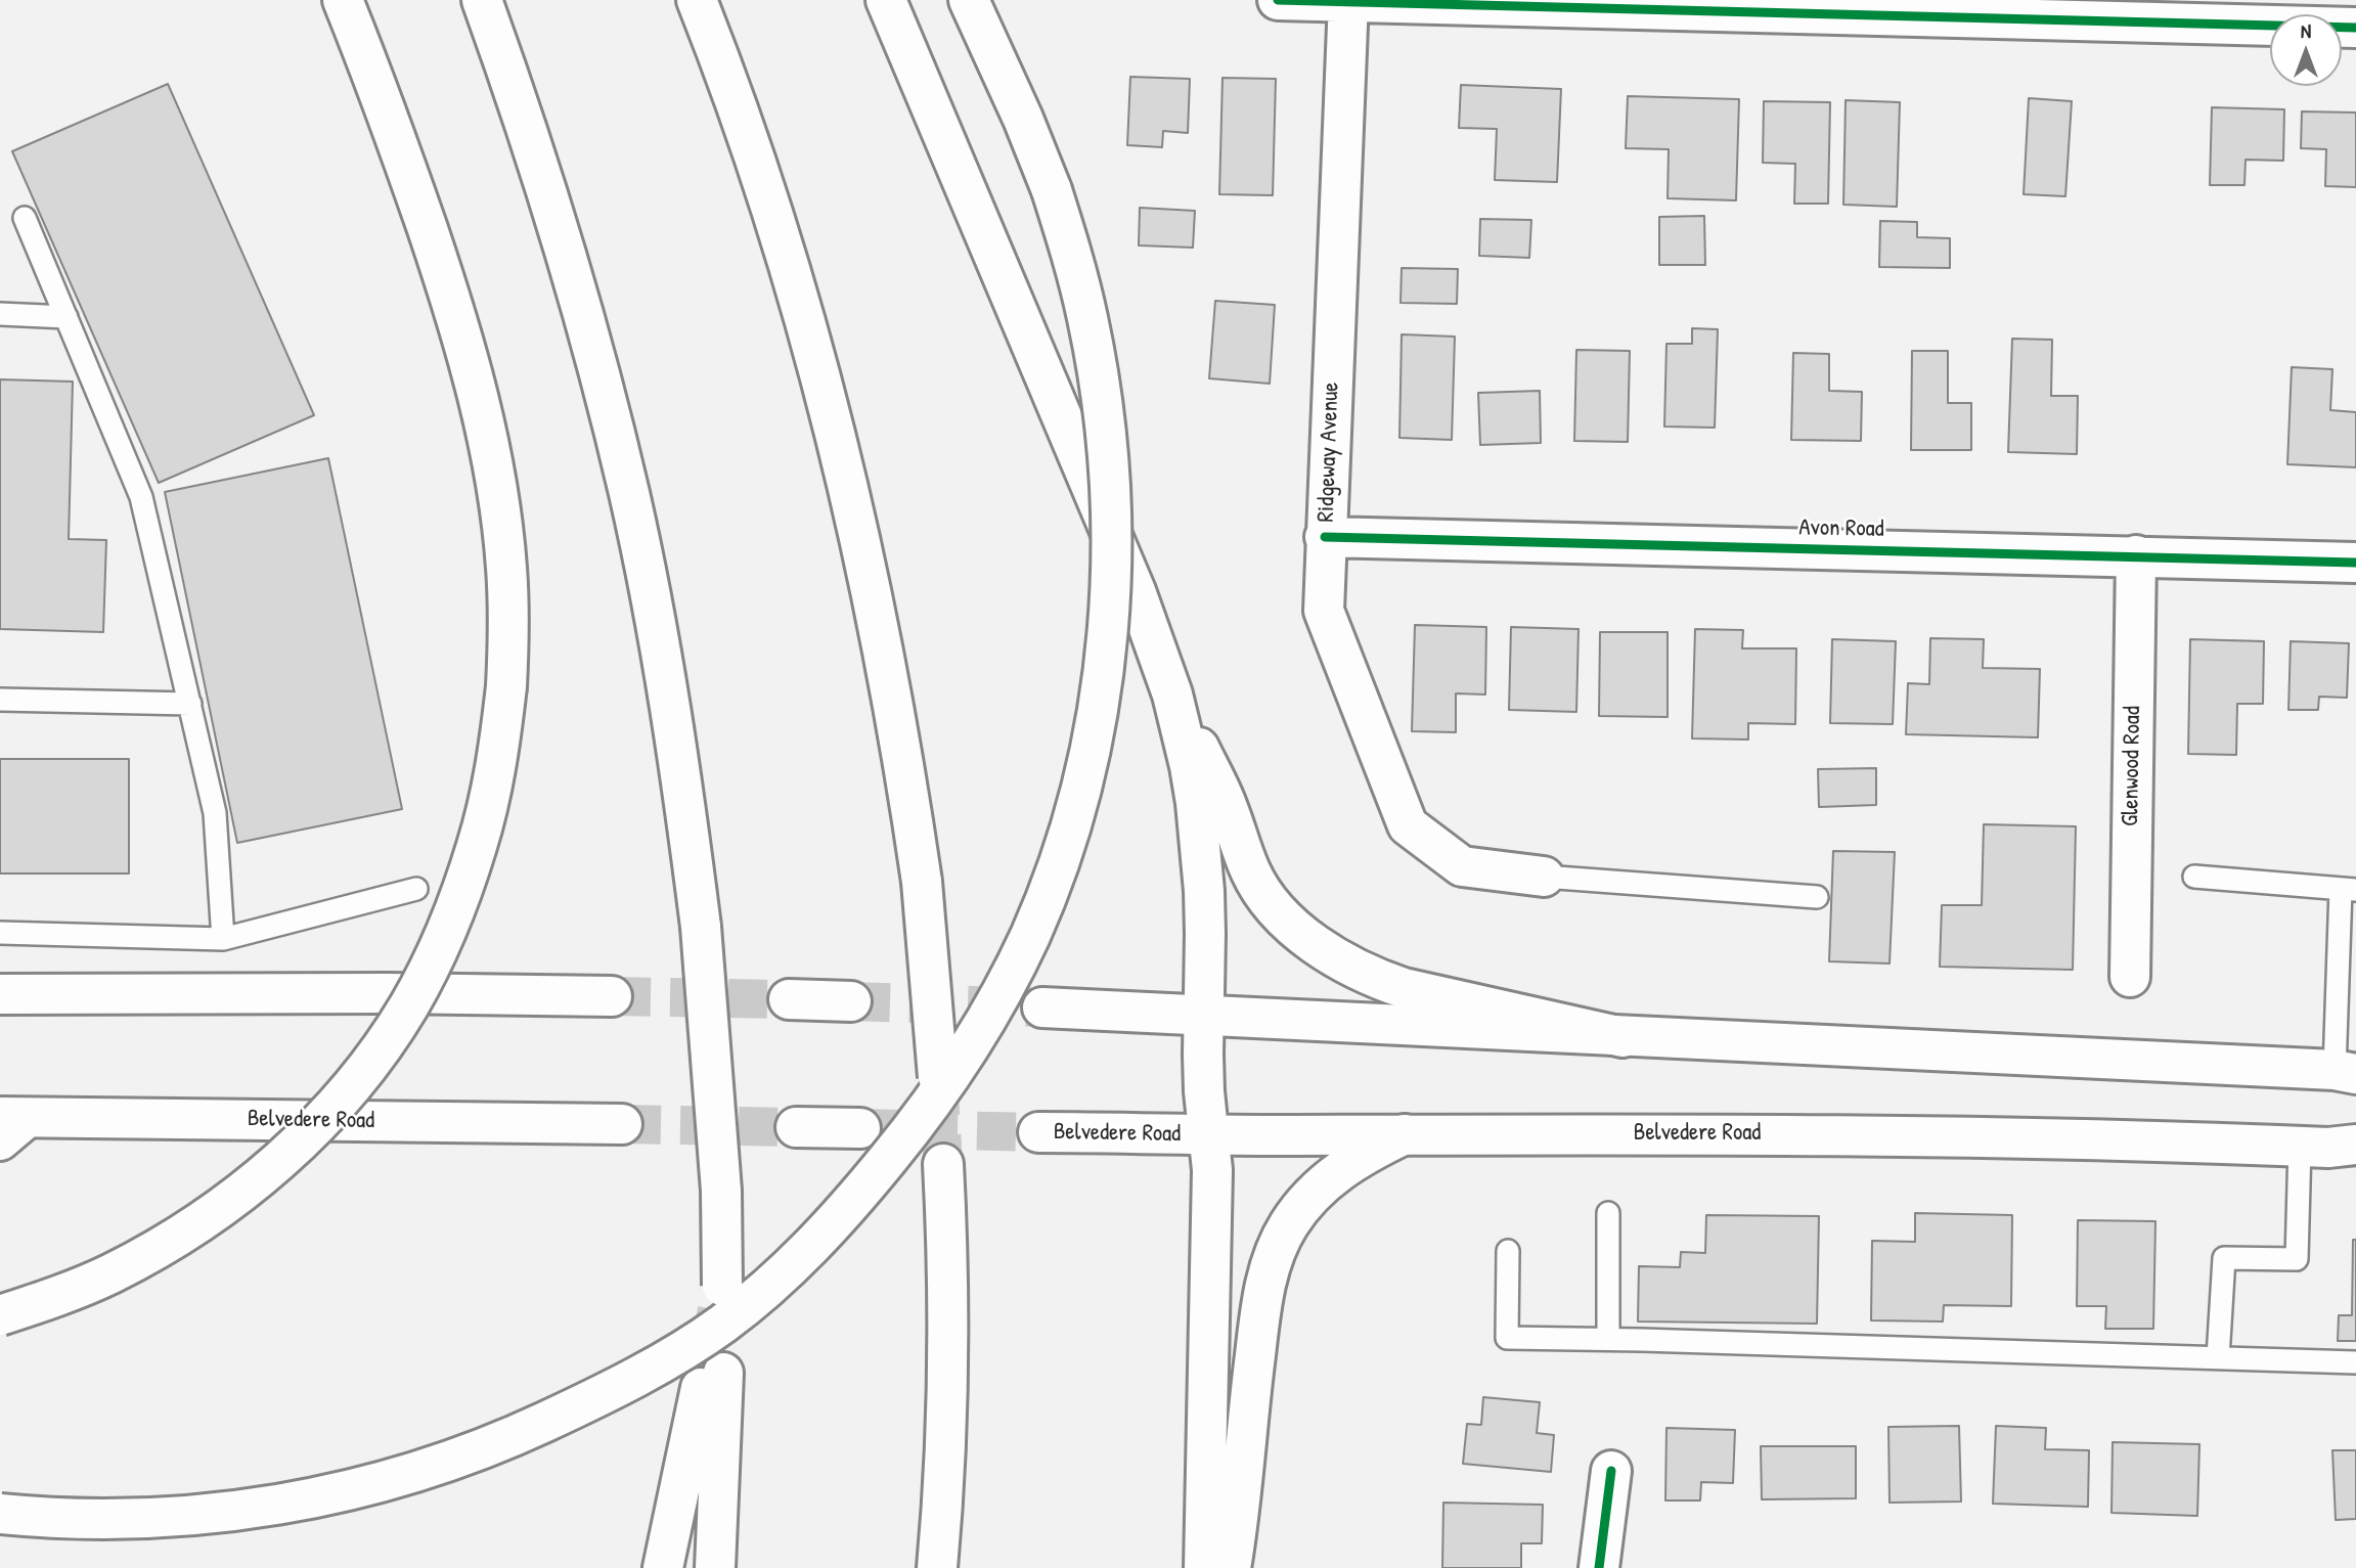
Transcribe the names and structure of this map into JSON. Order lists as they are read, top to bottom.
{
  "streets": {
    "main road": [
      "Ridgeway Avenue",
      "Avon Road",
      "Glenwood Road",
      "Belvedere Road"
    ]
  },
  "crossings": [
    ["Ridgeway Avenue", "Avon Road"],
    ["Avon Road", "Glenwood Road"]
  ],
  "north": "top"
}
